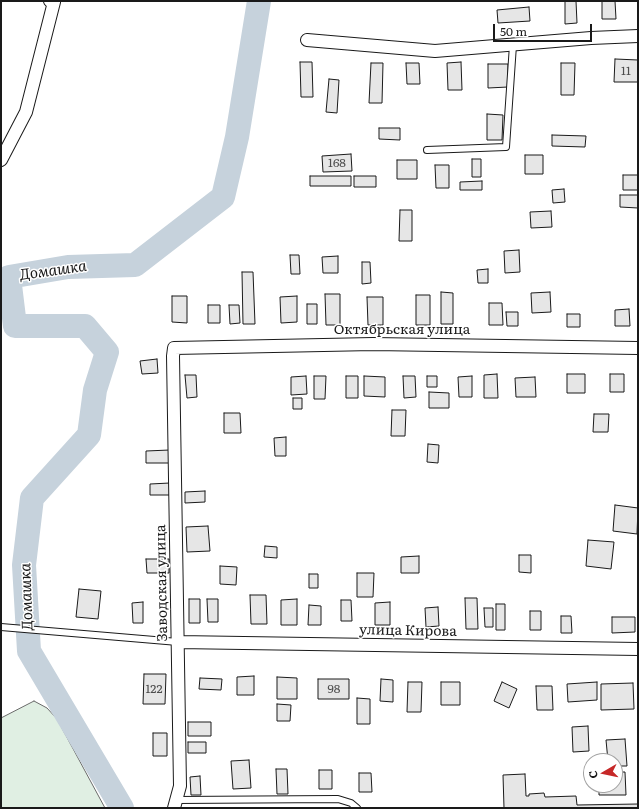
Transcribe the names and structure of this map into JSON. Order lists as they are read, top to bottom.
{
  "streets": {
    "street": ["Октябрьская улица", "Заводская улица", "улица Кирова"]
  },
  "crossings": [
    ["Октябрьская улица", "Заводская улица"],
    ["Заводская улица", "улица Кирова"]
  ],
  "water": ["Домашка"],
  "house_numbers": [
    "11",
    "168",
    "122",
    "98"
  ],
  "scale_bar": "50 m",
  "north": "left"
}
